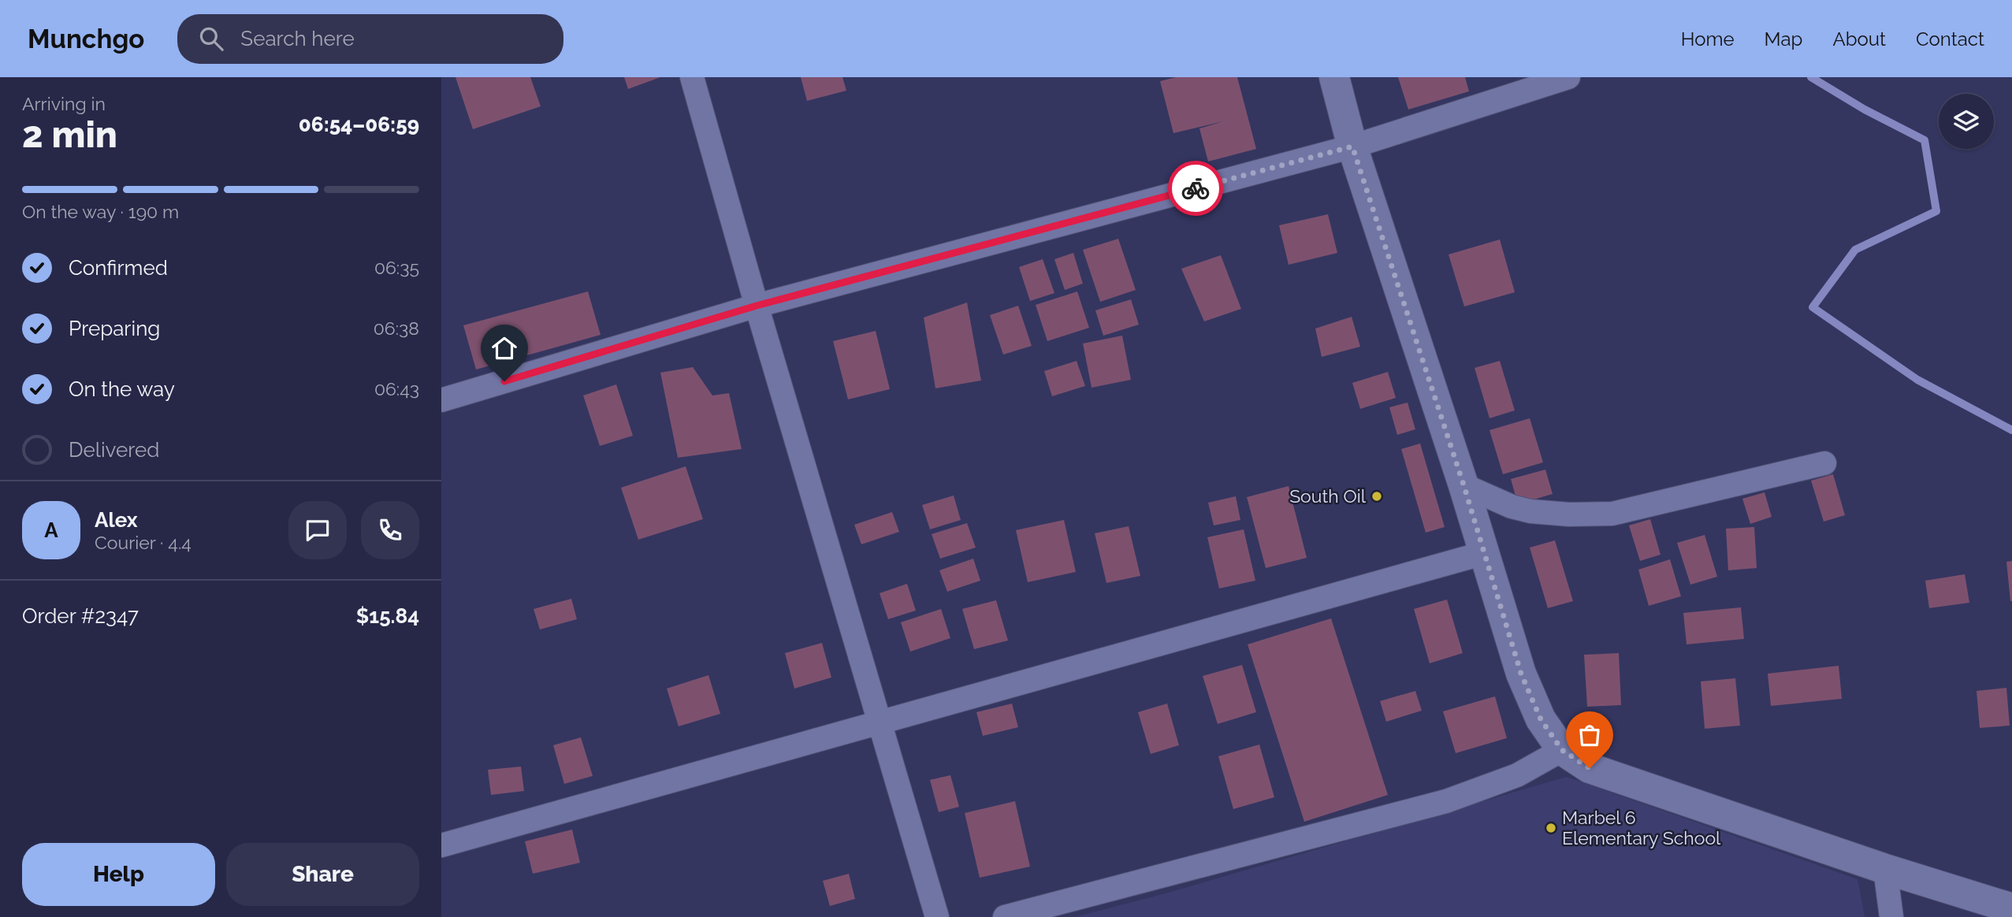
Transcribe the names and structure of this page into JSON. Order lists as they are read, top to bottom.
{
  "places": ["South Oil", "Marbel 6 Elementary School"],
  "page": {
    "header": "Munchgo",
    "search": "Search here",
    "nav": [
      "Home",
      "Map",
      "About",
      "Contact"
    ],
    "heading": ["2 min", "Arriving in", "06:54–06:59"],
    "panel": [
      "Alex",
      "Courier · 4.4",
      "Order #2347",
      "$15.84"
    ],
    "bar": "On the way · 190 m",
    "list": [
      ["Confirmed", "06:35"],
      ["Preparing", "06:38"],
      ["On the way", "06:43"],
      "Delivered"
    ],
    "round": "A",
    "buttons": ["Help", "Share"]
  }
}
